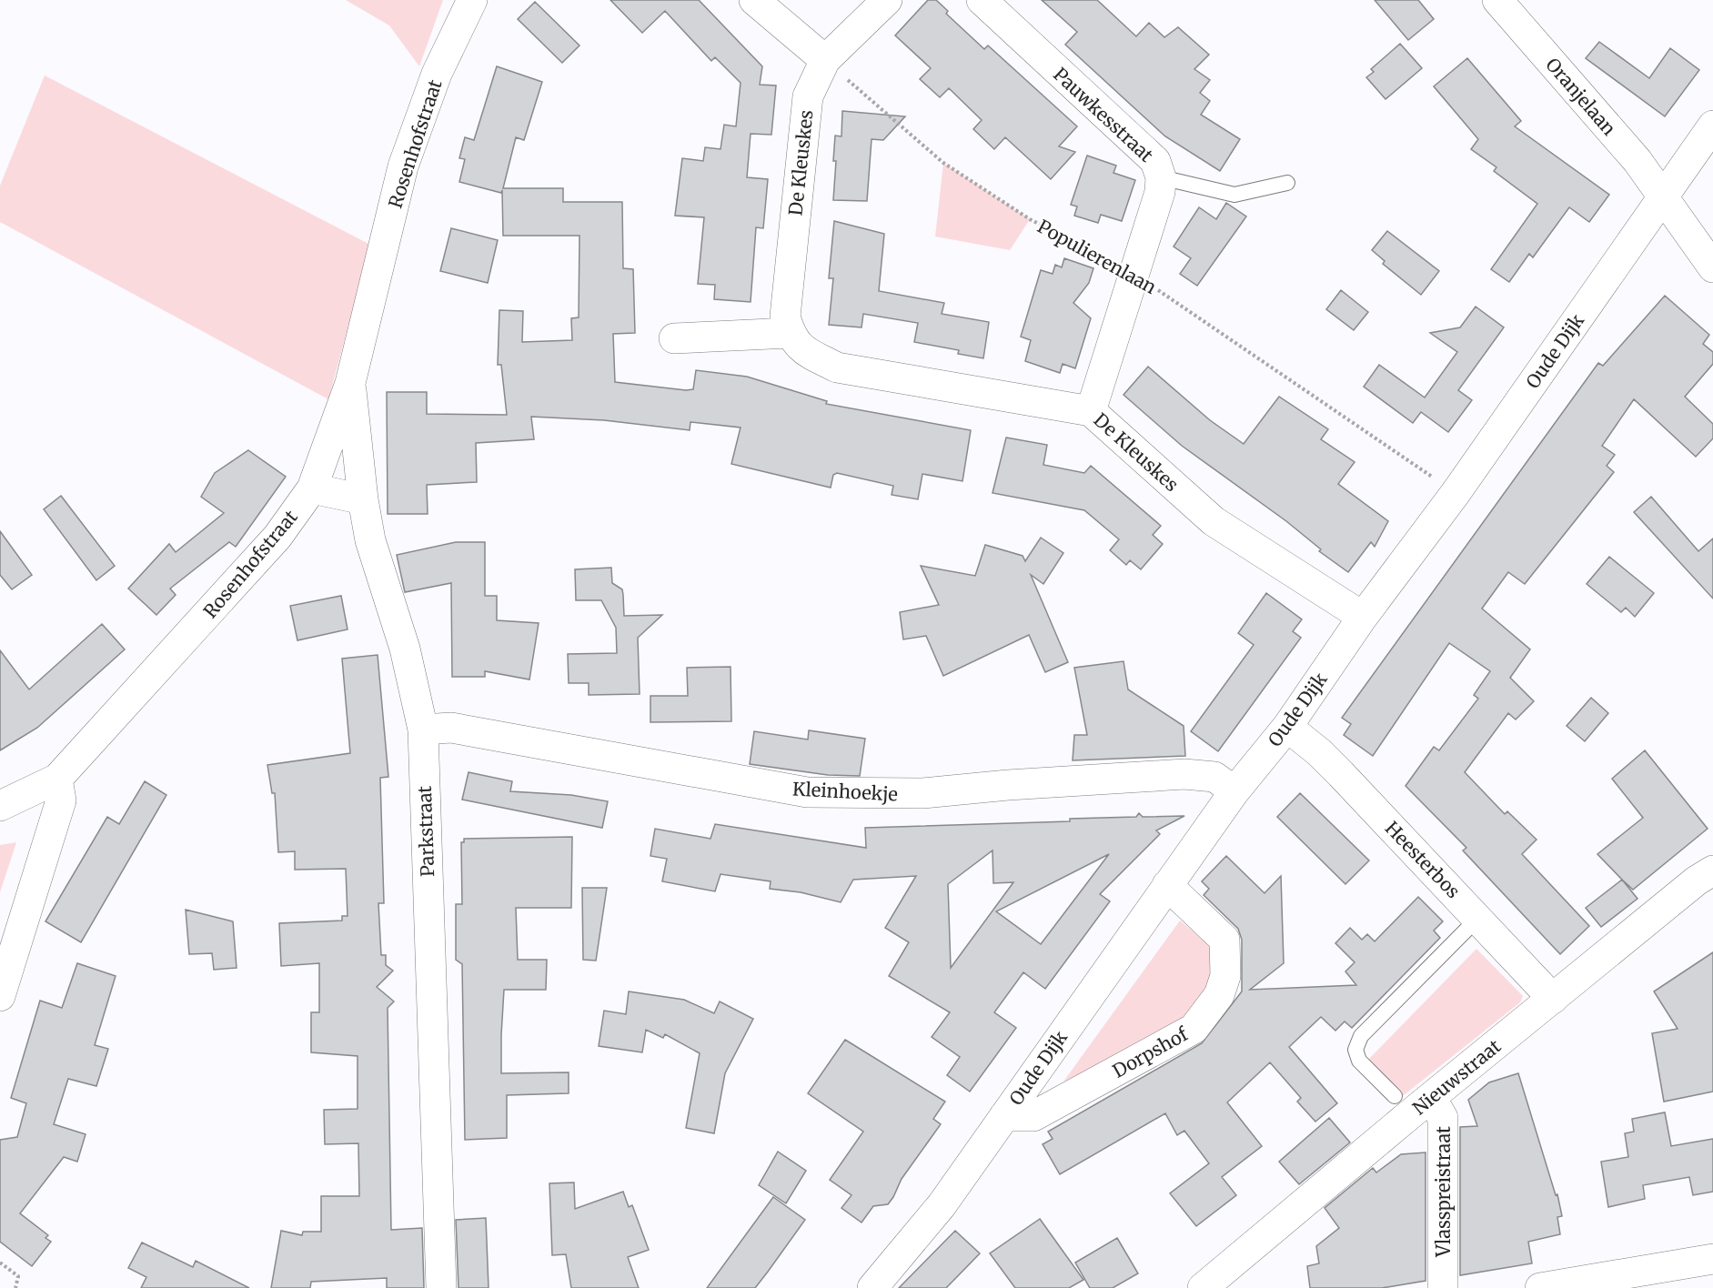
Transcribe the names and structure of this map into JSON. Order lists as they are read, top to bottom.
{
  "streets": {
    "street": [
      "Oranjelaan",
      "Pauwkesstraat",
      "Rosenhofstraat",
      "De Kleuskes",
      "Oude Dijk",
      "Kleinhoekje",
      "Parkstraat",
      "Heesterbos",
      "Dorpshof",
      "Nieuwstraat",
      "Vlasspreistraat"
    ],
    "path": ["Populierenlaan"]
  },
  "crossings": [
    ["Oranjelaan", "Oude Dijk"],
    ["Pauwkesstraat", "De Kleuskes"],
    ["Pauwkesstraat", "Populierenlaan"],
    ["Rosenhofstraat", "Parkstraat"],
    ["De Kleuskes", "Populierenlaan"],
    ["De Kleuskes", "Oude Dijk"],
    ["Populierenlaan", "Oude Dijk"],
    ["Oude Dijk", "Kleinhoekje"],
    ["Oude Dijk", "Heesterbos"],
    ["Oude Dijk", "Dorpshof"],
    ["Kleinhoekje", "Parkstraat"],
    ["Heesterbos", "Nieuwstraat"],
    ["Nieuwstraat", "Vlasspreistraat"]
  ]
}
